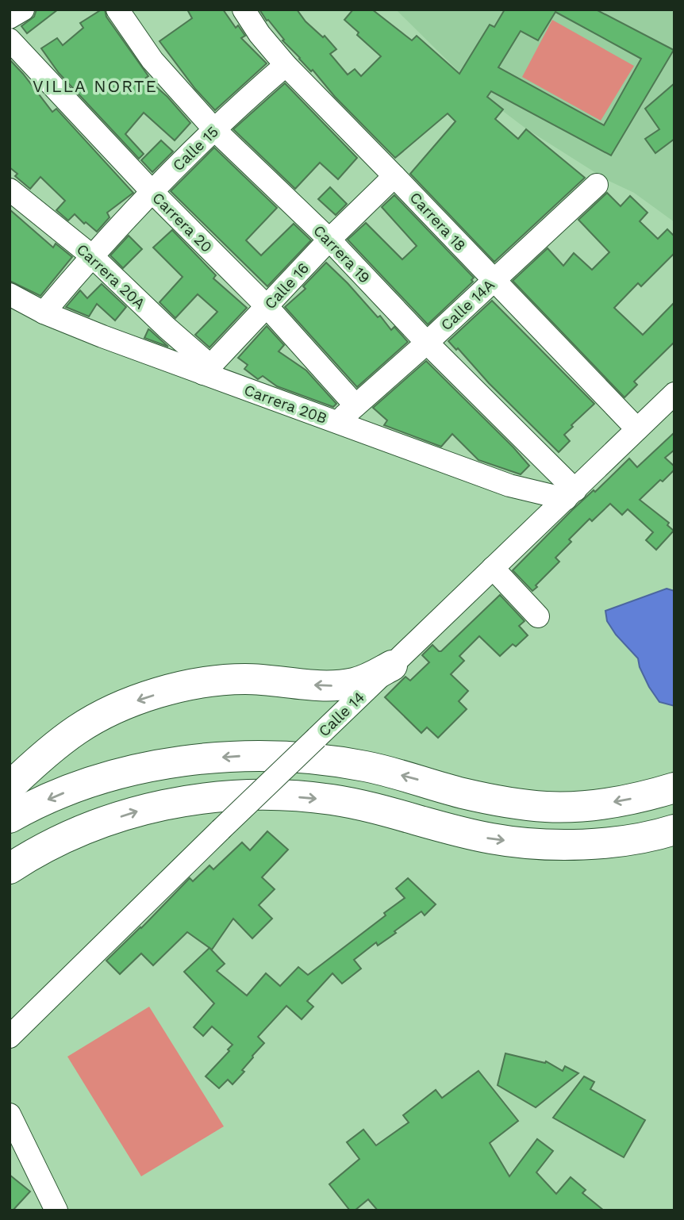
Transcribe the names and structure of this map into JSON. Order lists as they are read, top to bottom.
{
  "streets": {
    "street": [
      "Calle 15",
      "Carrera 18",
      "Carrera 20",
      "Carrera 19",
      "Carrera 20A",
      "Calle 16",
      "Calle 14A",
      "Carrera 20B",
      "Calle 14"
    ]
  },
  "crossings": [
    ["Calle 15", "Carrera 18"],
    ["Calle 15", "Carrera 20"],
    ["Calle 15", "Carrera 19"],
    ["Calle 15", "Carrera 20A"],
    ["Calle 15", "Carrera 20B"],
    ["Carrera 18", "Calle 16"],
    ["Carrera 18", "Calle 14A"],
    ["Carrera 18", "Calle 14"],
    ["Carrera 20", "Calle 16"],
    ["Carrera 20", "Calle 14A"],
    ["Carrera 19", "Calle 16"],
    ["Carrera 19", "Calle 14A"],
    ["Carrera 19", "Carrera 20B"],
    ["Carrera 19", "Calle 14"],
    ["Carrera 20A", "Calle 16"],
    ["Carrera 20A", "Carrera 20B"],
    ["Calle 16", "Carrera 20B"],
    ["Calle 14A", "Carrera 20B"],
    ["Carrera 20B", "Calle 14"]
  ],
  "districts": ["VILLA NORTE"]
}
